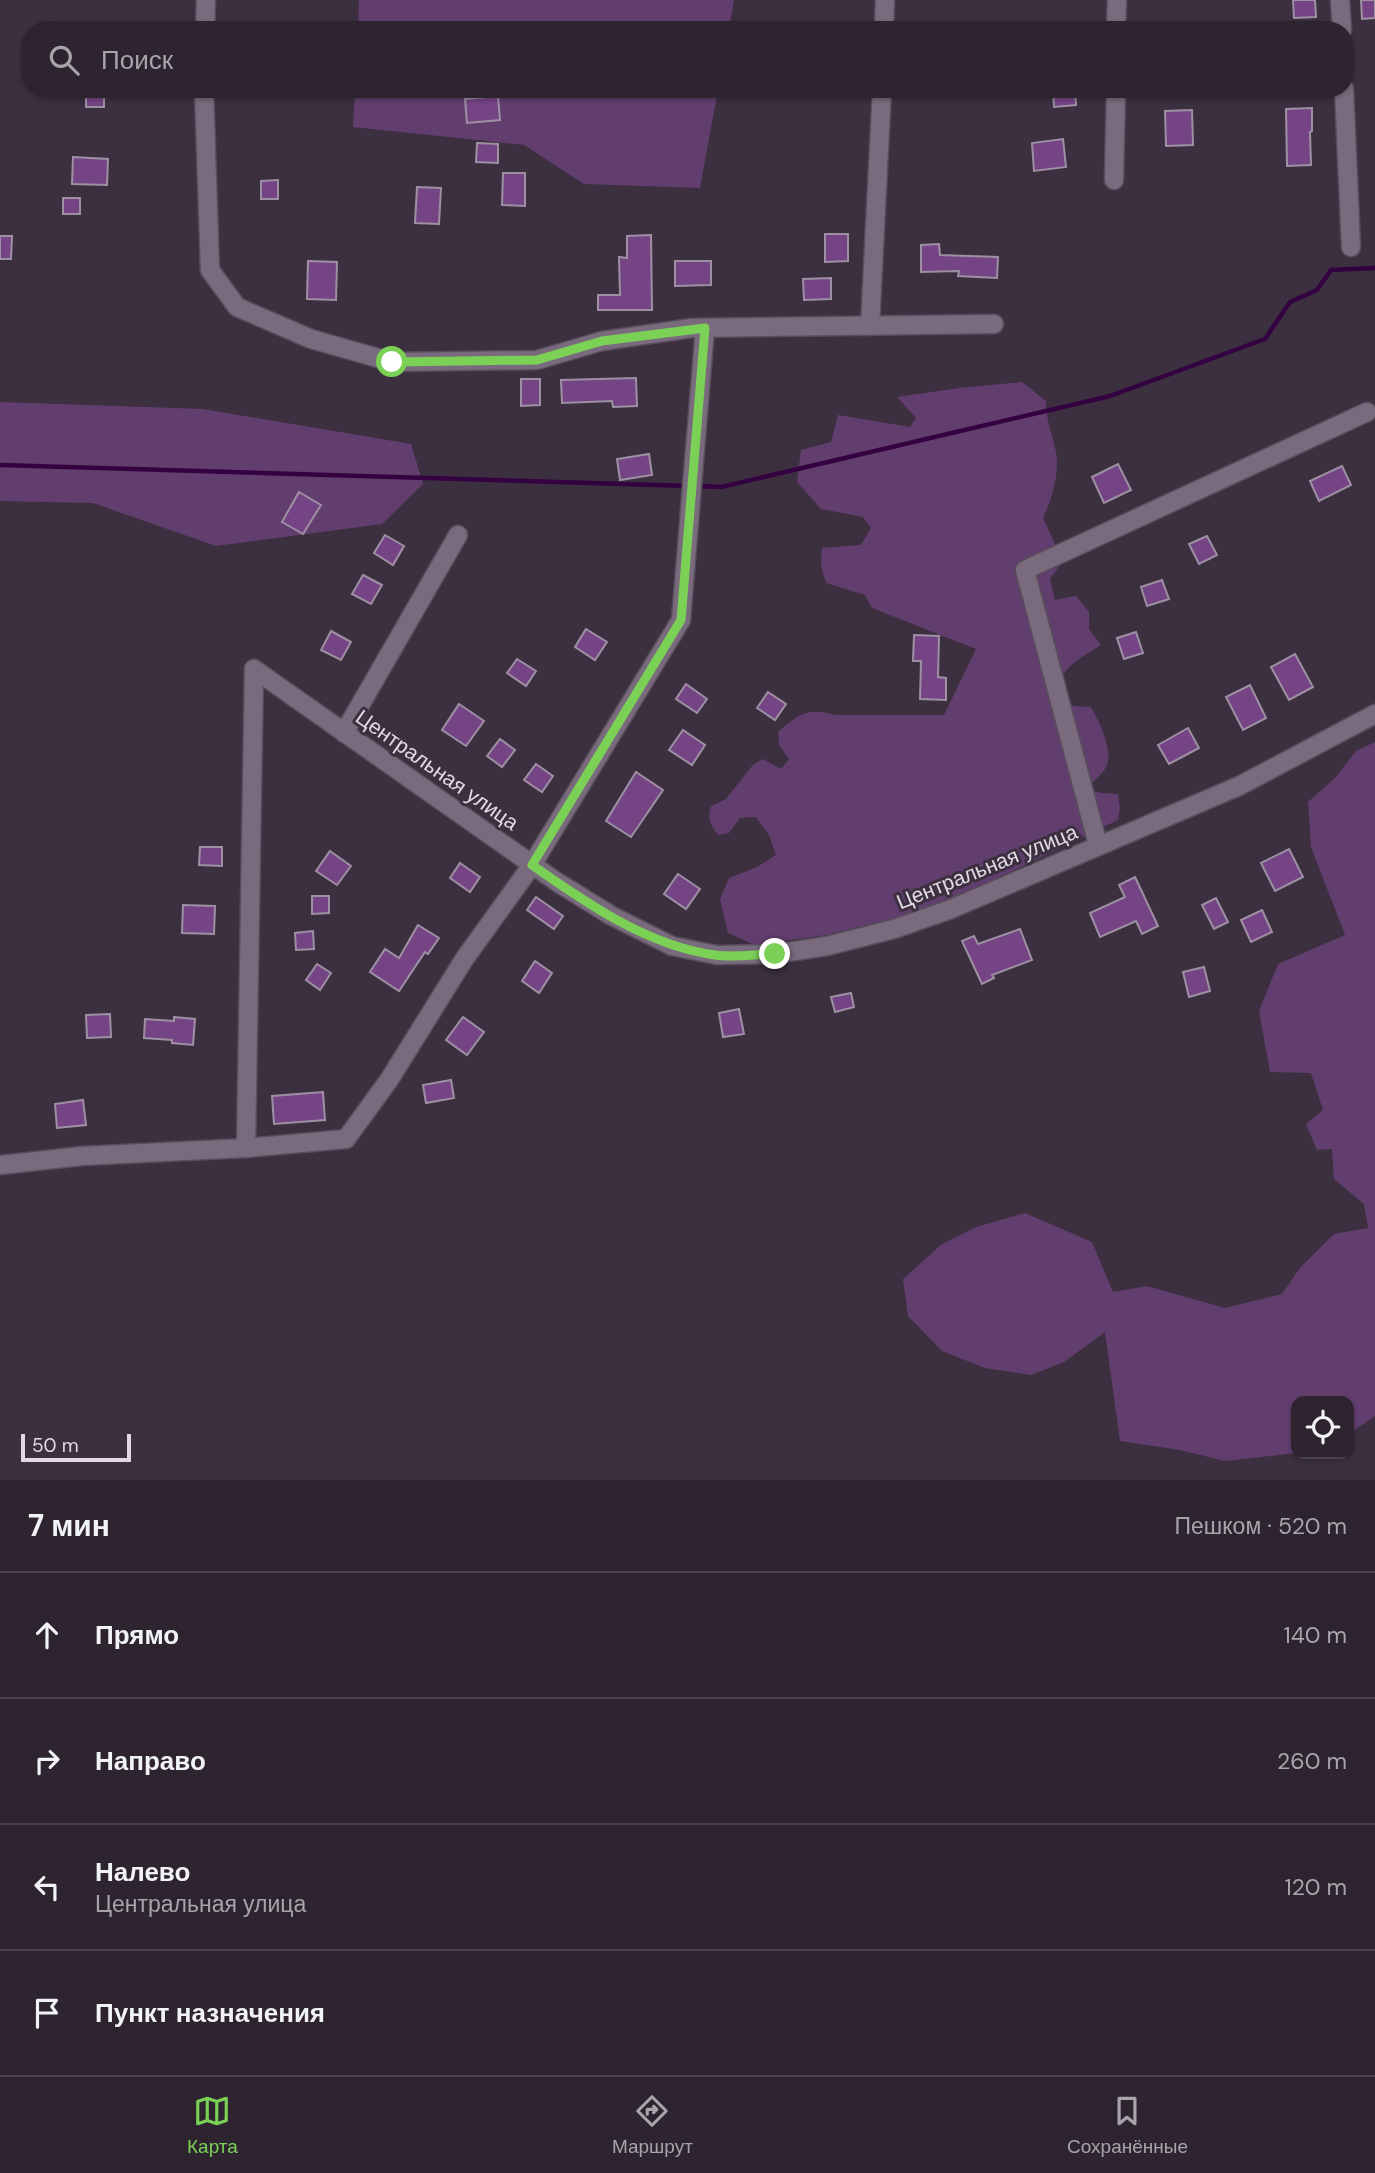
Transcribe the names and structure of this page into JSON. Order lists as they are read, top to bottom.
{
  "streets": {
    "street": ["Центральная улица"]
  },
  "scale_bar": "50 m",
  "page": {
    "search": "Поиск",
    "scale": "50 m",
    "heading": ["7 мин", "Пешком · 520 m"],
    "list": [
      ["Прямо", "140 m"],
      ["Направо", "260 m"],
      ["Налево", "Центральная улица", "120 m"],
      "Пункт назначения"
    ],
    "nav": ["Карта", "Маршрут", "Сохранённые"]
  }
}
